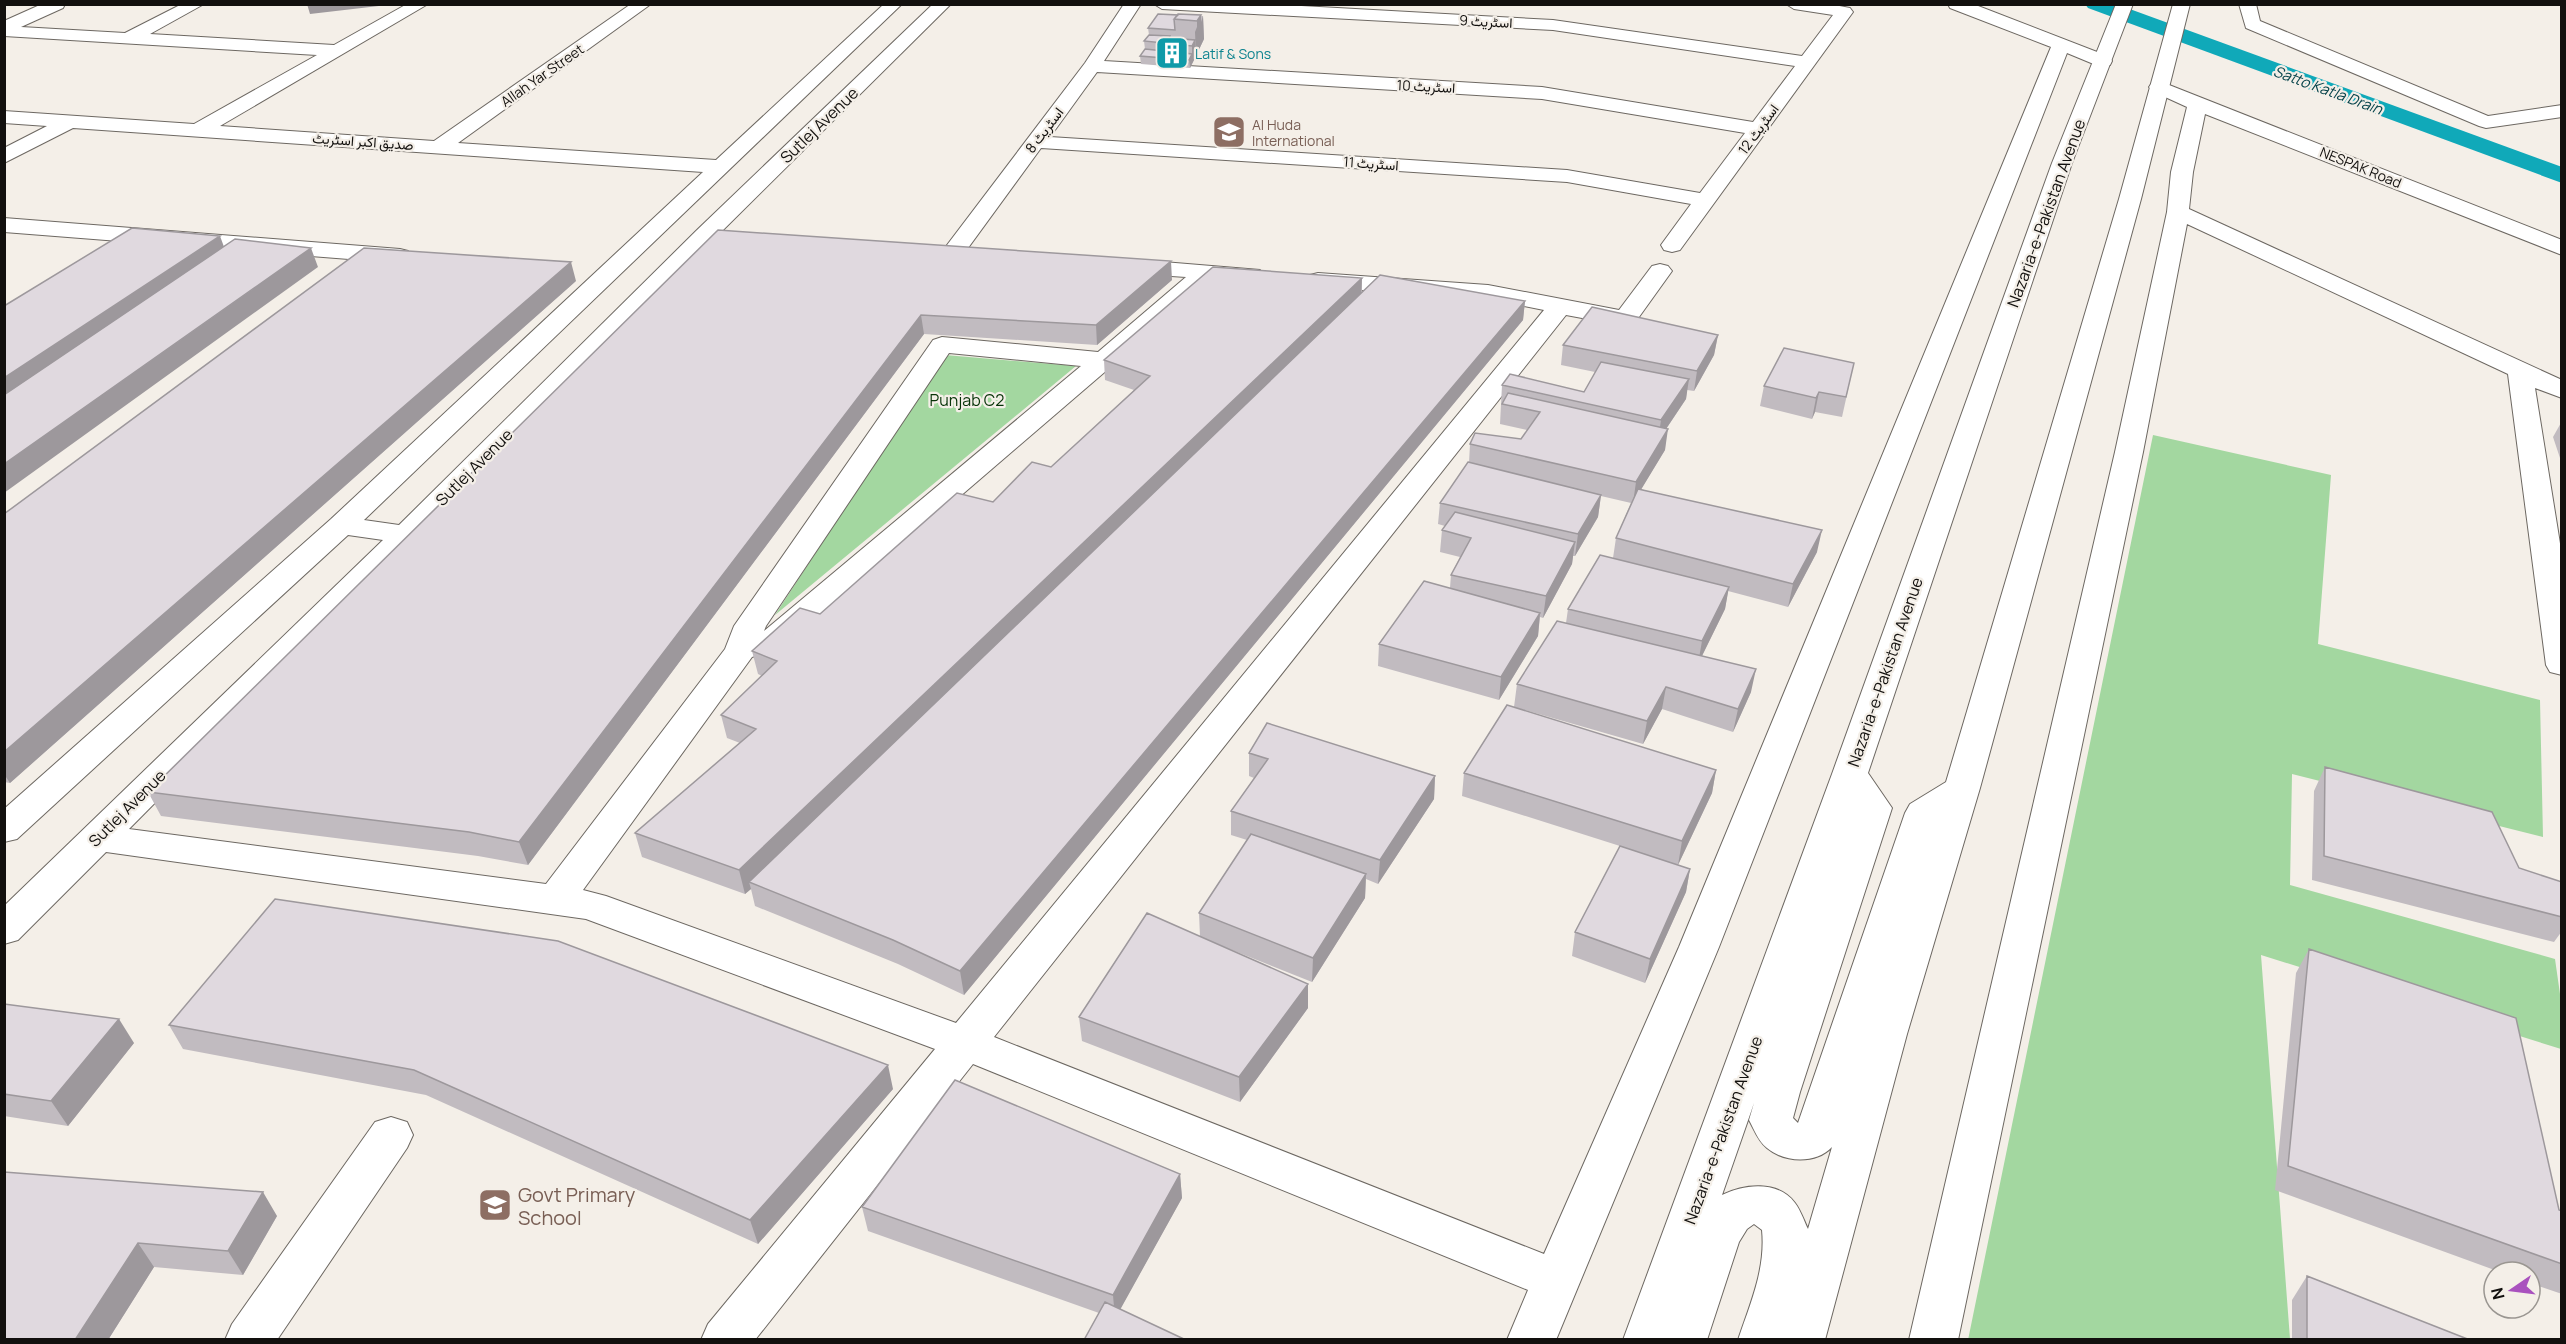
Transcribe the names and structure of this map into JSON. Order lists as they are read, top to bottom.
{
  "streets": {
    "street": [
      "اسٹریٹ 9",
      "Allah Yar Street",
      "اسٹریٹ 10",
      "Sutlej Avenue",
      "اسٹریٹ 12",
      "اسٹریٹ 8",
      "صدیق اکبر اسٹریٹ",
      "اسٹریٹ 11",
      "NESPAK Road",
      "Nazaria-e-Pakistan Avenue"
    ]
  },
  "crossings": [
    ["اسٹریٹ 9", "اسٹریٹ 12"],
    ["Allah Yar Street", "صدیق اکبر اسٹریٹ"],
    ["اسٹریٹ 10", "اسٹریٹ 12"],
    ["اسٹریٹ 10", "اسٹریٹ 8"],
    ["اسٹریٹ 12", "اسٹریٹ 11"],
    ["اسٹریٹ 8", "اسٹریٹ 11"]
  ],
  "water": ["Satto Katla Drain"],
  "parks": ["Punjab C2"],
  "places": {
    "building": ["Latif & Sons"],
    "school or university": ["Al Huda International", "Govt Primary School"]
  },
  "north": "left"
}
